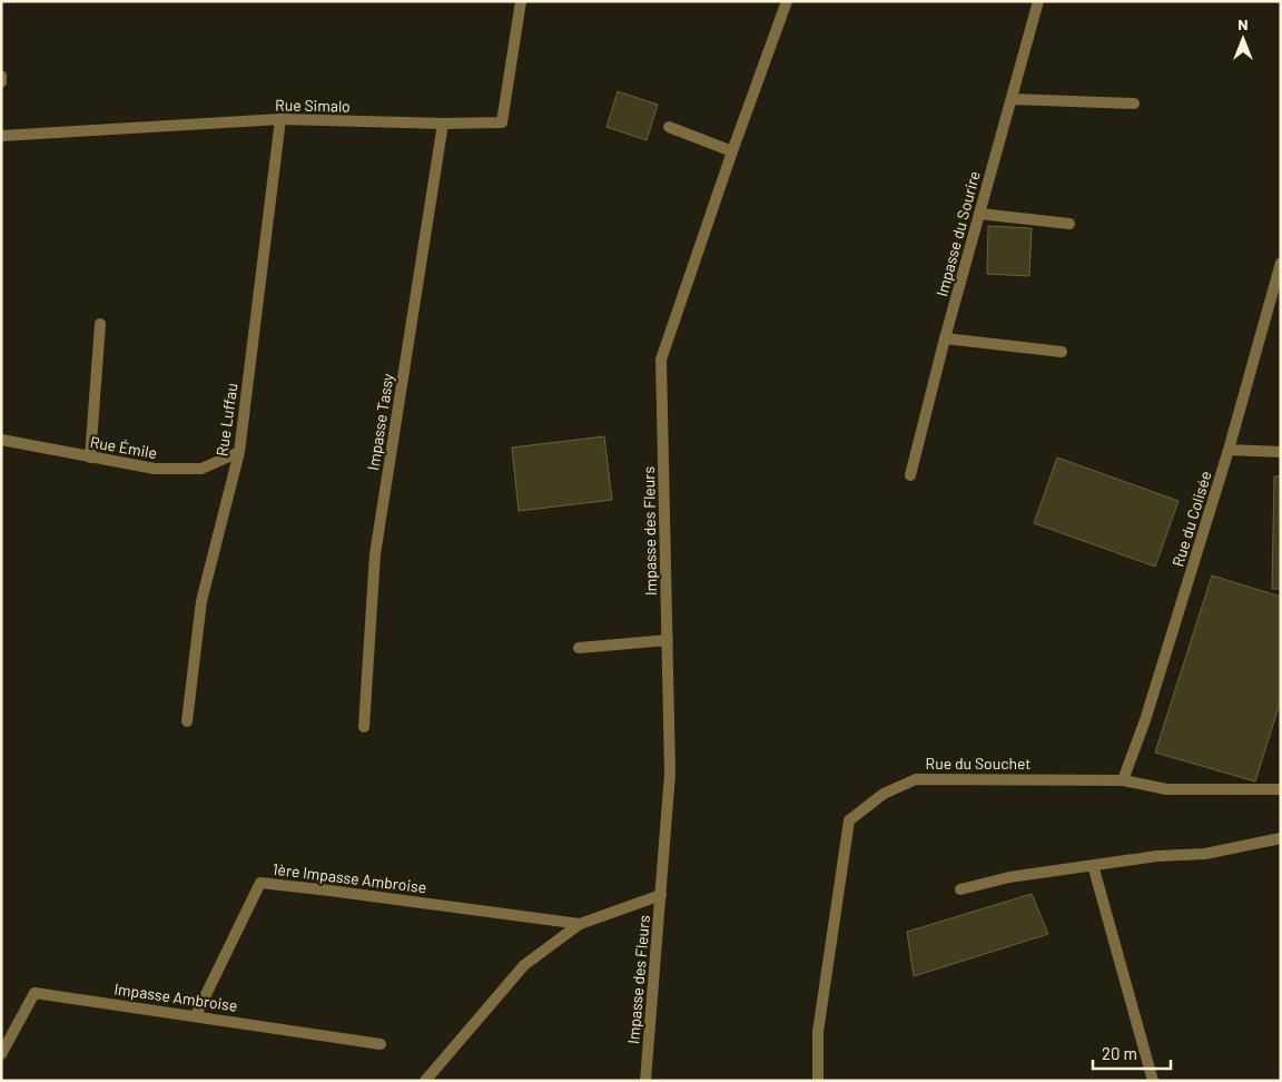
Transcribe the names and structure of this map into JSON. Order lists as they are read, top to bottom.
{
  "streets": {
    "street": [
      "Rue Simalo",
      "Impasse du Sourire",
      "Rue Luffau",
      "Impasse Tassy",
      "Rue Émile",
      "Rue du Colisée",
      "Impasse des Fleurs",
      "Rue du Souchet",
      "1ère Impasse Ambroise",
      "Impasse Ambroise"
    ]
  },
  "crossings": [
    ["Rue Simalo", "Rue Luffau"],
    ["Rue Simalo", "Impasse Tassy"],
    ["Rue Luffau", "Rue Émile"],
    ["Rue du Colisée", "Rue du Souchet"],
    ["1ère Impasse Ambroise", "Impasse Ambroise"]
  ],
  "scale_bar": "20 m",
  "north": "top"
}
